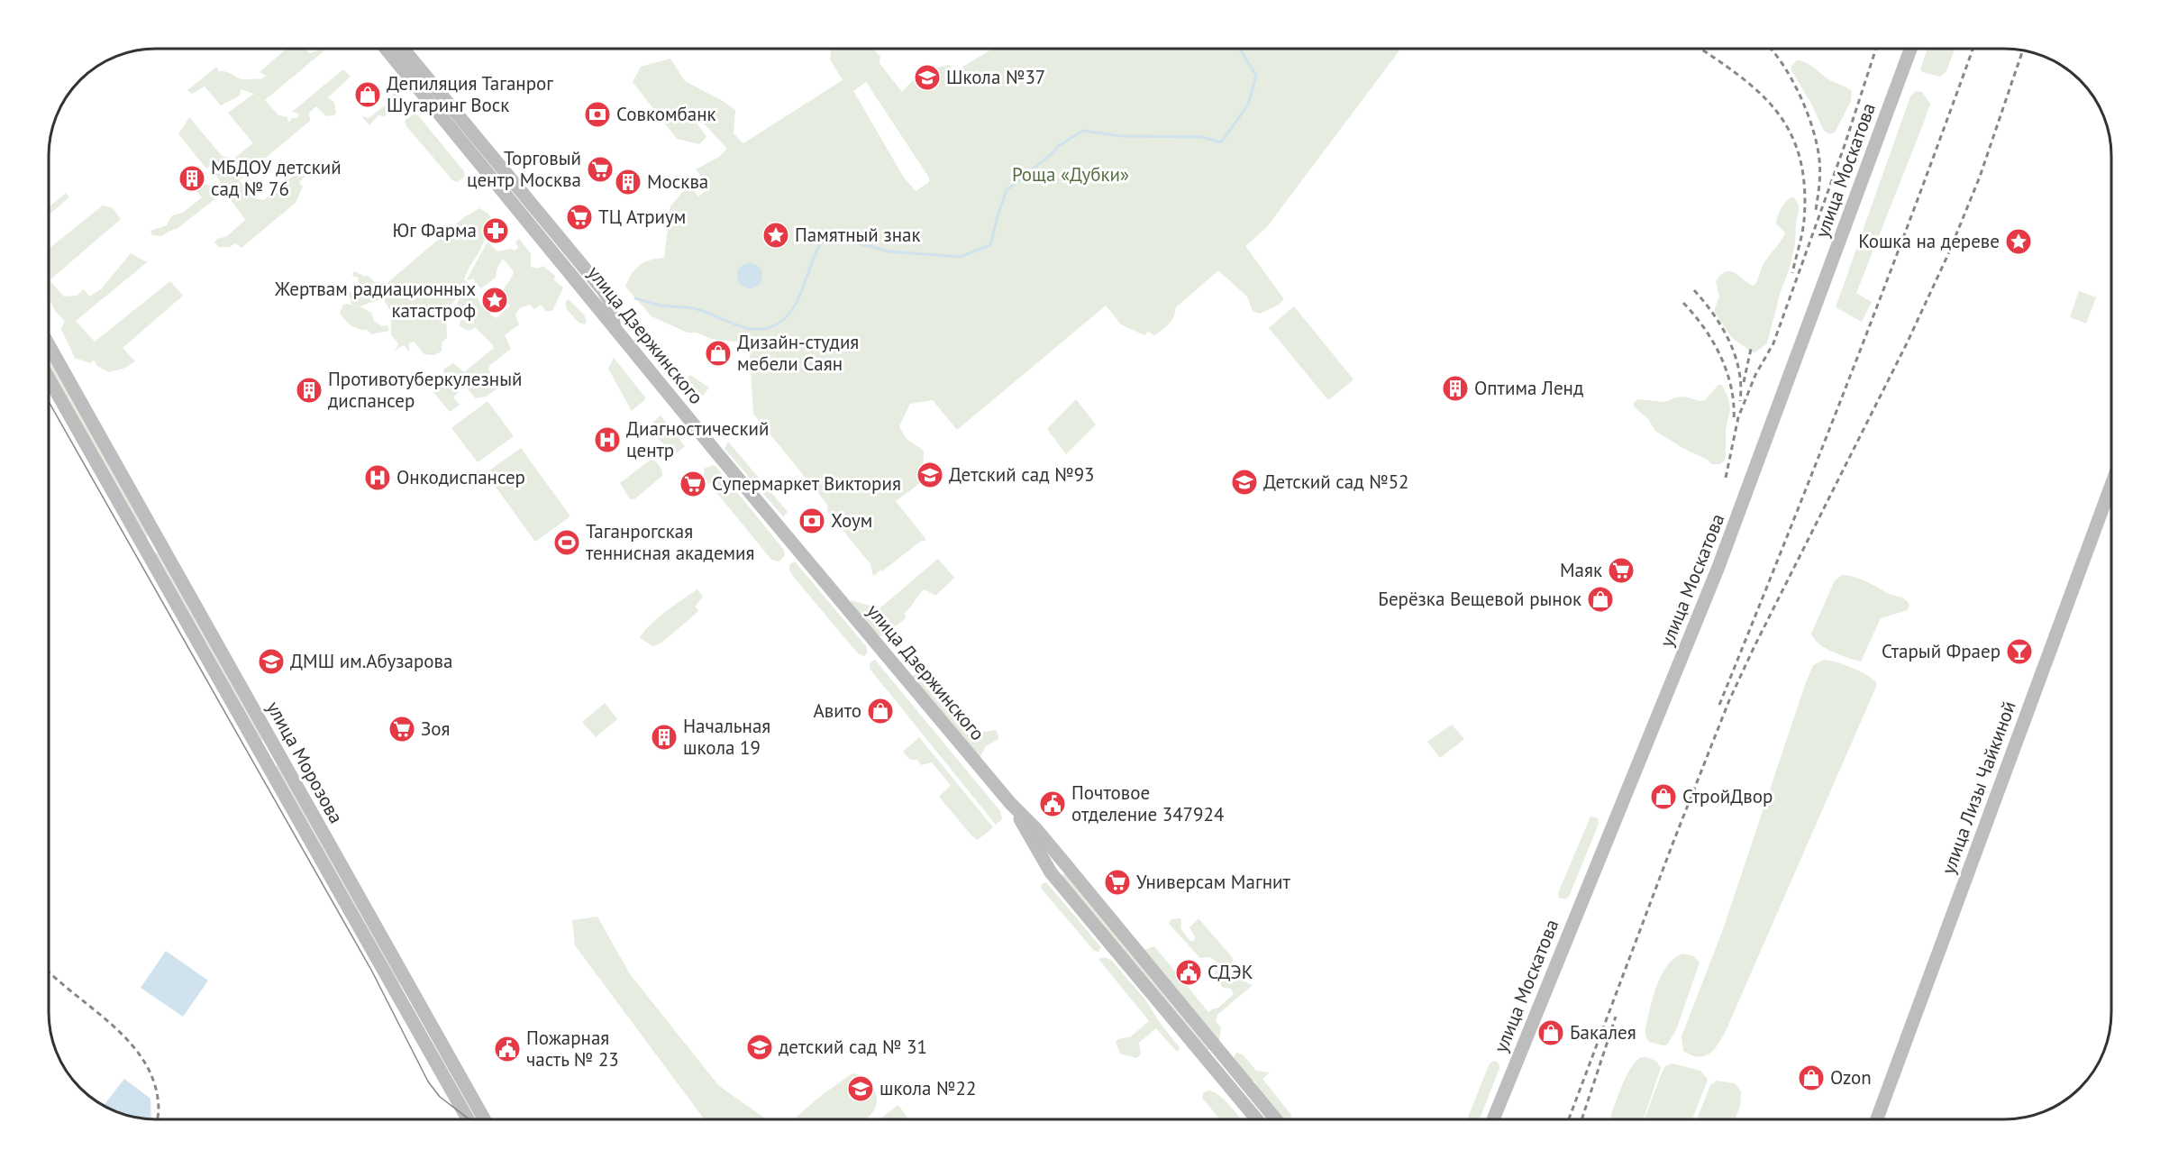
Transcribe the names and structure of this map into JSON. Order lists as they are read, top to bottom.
{
  "streets": {
    "main road": [
      "улица Москатова",
      "улица Дзержинского",
      "улица Морозова",
      "улица Лизы Чайкиной"
    ]
  },
  "parks": ["Роща «Дубки»"],
  "places": {
    "school or university": [
      "Школа №37",
      "Детский сад №93",
      "Детский сад №52",
      "ДМШ им.Абузарова",
      "детский сад № 31",
      "школа №22"
    ],
    "shop": [
      "Депиляция Таганрог Шугаринг Воск",
      "Дизайн-студия мебели Саян",
      "Берёзка Вещевой рынок",
      "Авито",
      "СтройДвор",
      "Бакалея",
      "Ozon"
    ],
    "bank": ["Совкомбанк", "Хоум"],
    "supermarket": [
      "Торговый центр Москва",
      "ТЦ Атриум",
      "Супермаркет Виктория",
      "Маяк",
      "Зоя",
      "Универсам Магнит"
    ],
    "building": [
      "МБДОУ детский сад № 76",
      "Москва",
      "Оптима Ленд",
      "Противотуберкулезный диспансер",
      "Начальная школа 19"
    ],
    "pharmacy": ["Юг Фарма"],
    "place": ["Памятный знак", "Кошка на дереве", "Жертвам радиационных катастроф"],
    "hospital": ["Диагностический центр", "Онкодиспансер"],
    "sports": ["Таганрогская теннисная академия"],
    "bar": ["Старый Фраер"],
    "public building": ["Почтовое отделение 347924", "СДЭК", "Пожарная часть № 23"]
  }
}
